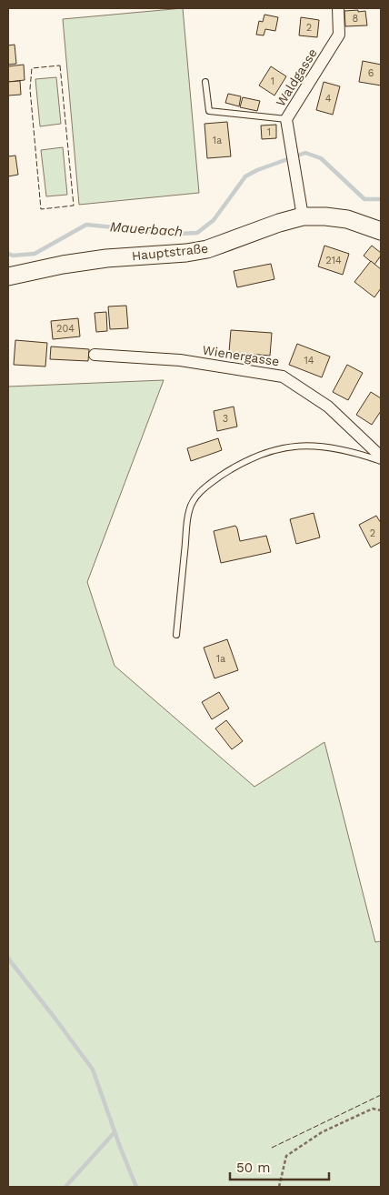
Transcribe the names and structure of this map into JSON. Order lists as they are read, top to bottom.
{
  "streets": {
    "main road": ["Hauptstraße"],
    "street": ["Waldgasse", "Wienergasse"]
  },
  "crossings": [
    ["Waldgasse", "Hauptstraße"]
  ],
  "water": ["Mauerbach"],
  "house_numbers": [
    "8",
    "2",
    "6",
    "1",
    "4",
    "1",
    "1a",
    "214",
    "204",
    "14",
    "3",
    "2",
    "1a"
  ],
  "scale_bar": "50 m"
}
